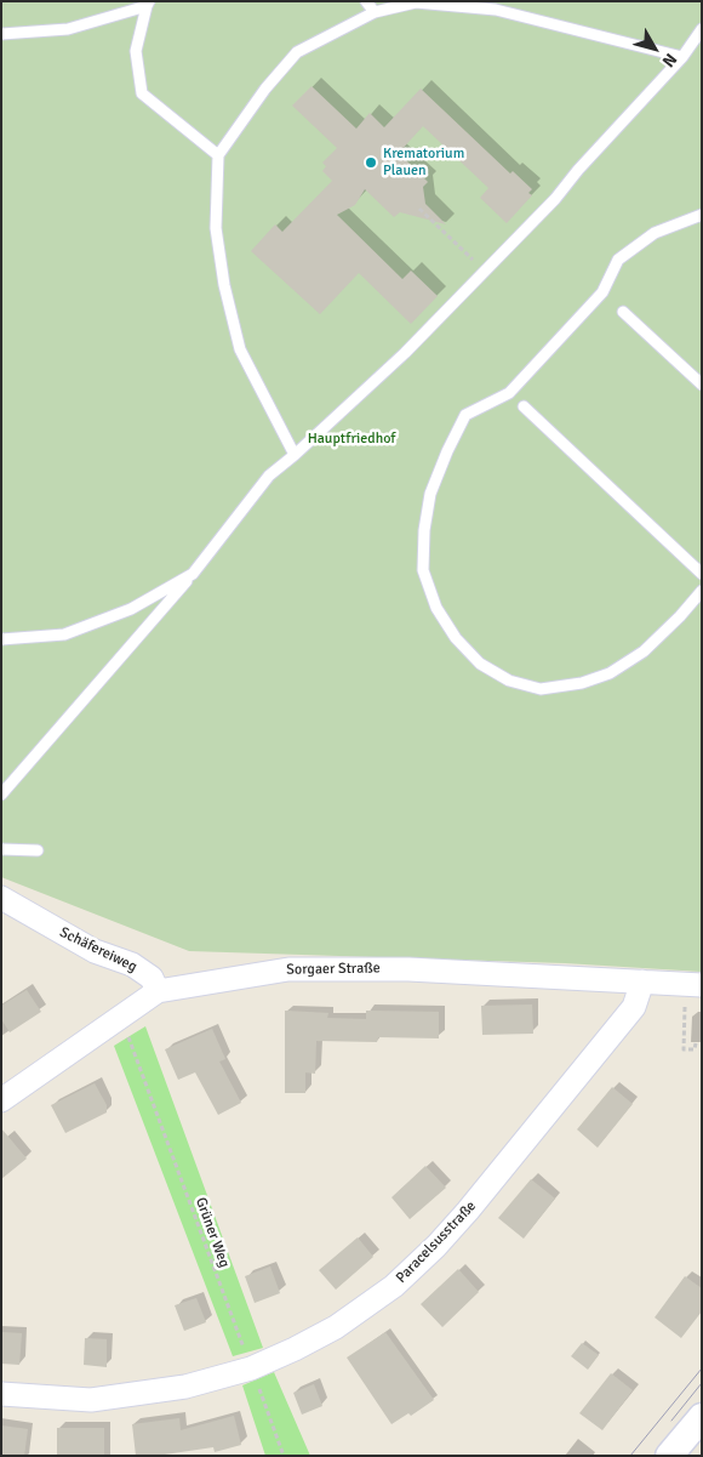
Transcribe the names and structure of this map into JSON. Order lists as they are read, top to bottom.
{
  "streets": {
    "street": ["Schäfereiweg", "Sorgaer Straße", "Paracelsusstraße"],
    "path": ["Grüner Weg"]
  },
  "crossings": [
    ["Schäfereiweg", "Sorgaer Straße"],
    ["Sorgaer Straße", "Grüner Weg"],
    ["Sorgaer Straße", "Paracelsusstraße"],
    ["Grüner Weg", "Paracelsusstraße"]
  ],
  "parks": ["Hauptfriedhof"],
  "places": ["Krematorium Plauen"],
  "north": "bottom right"
}
